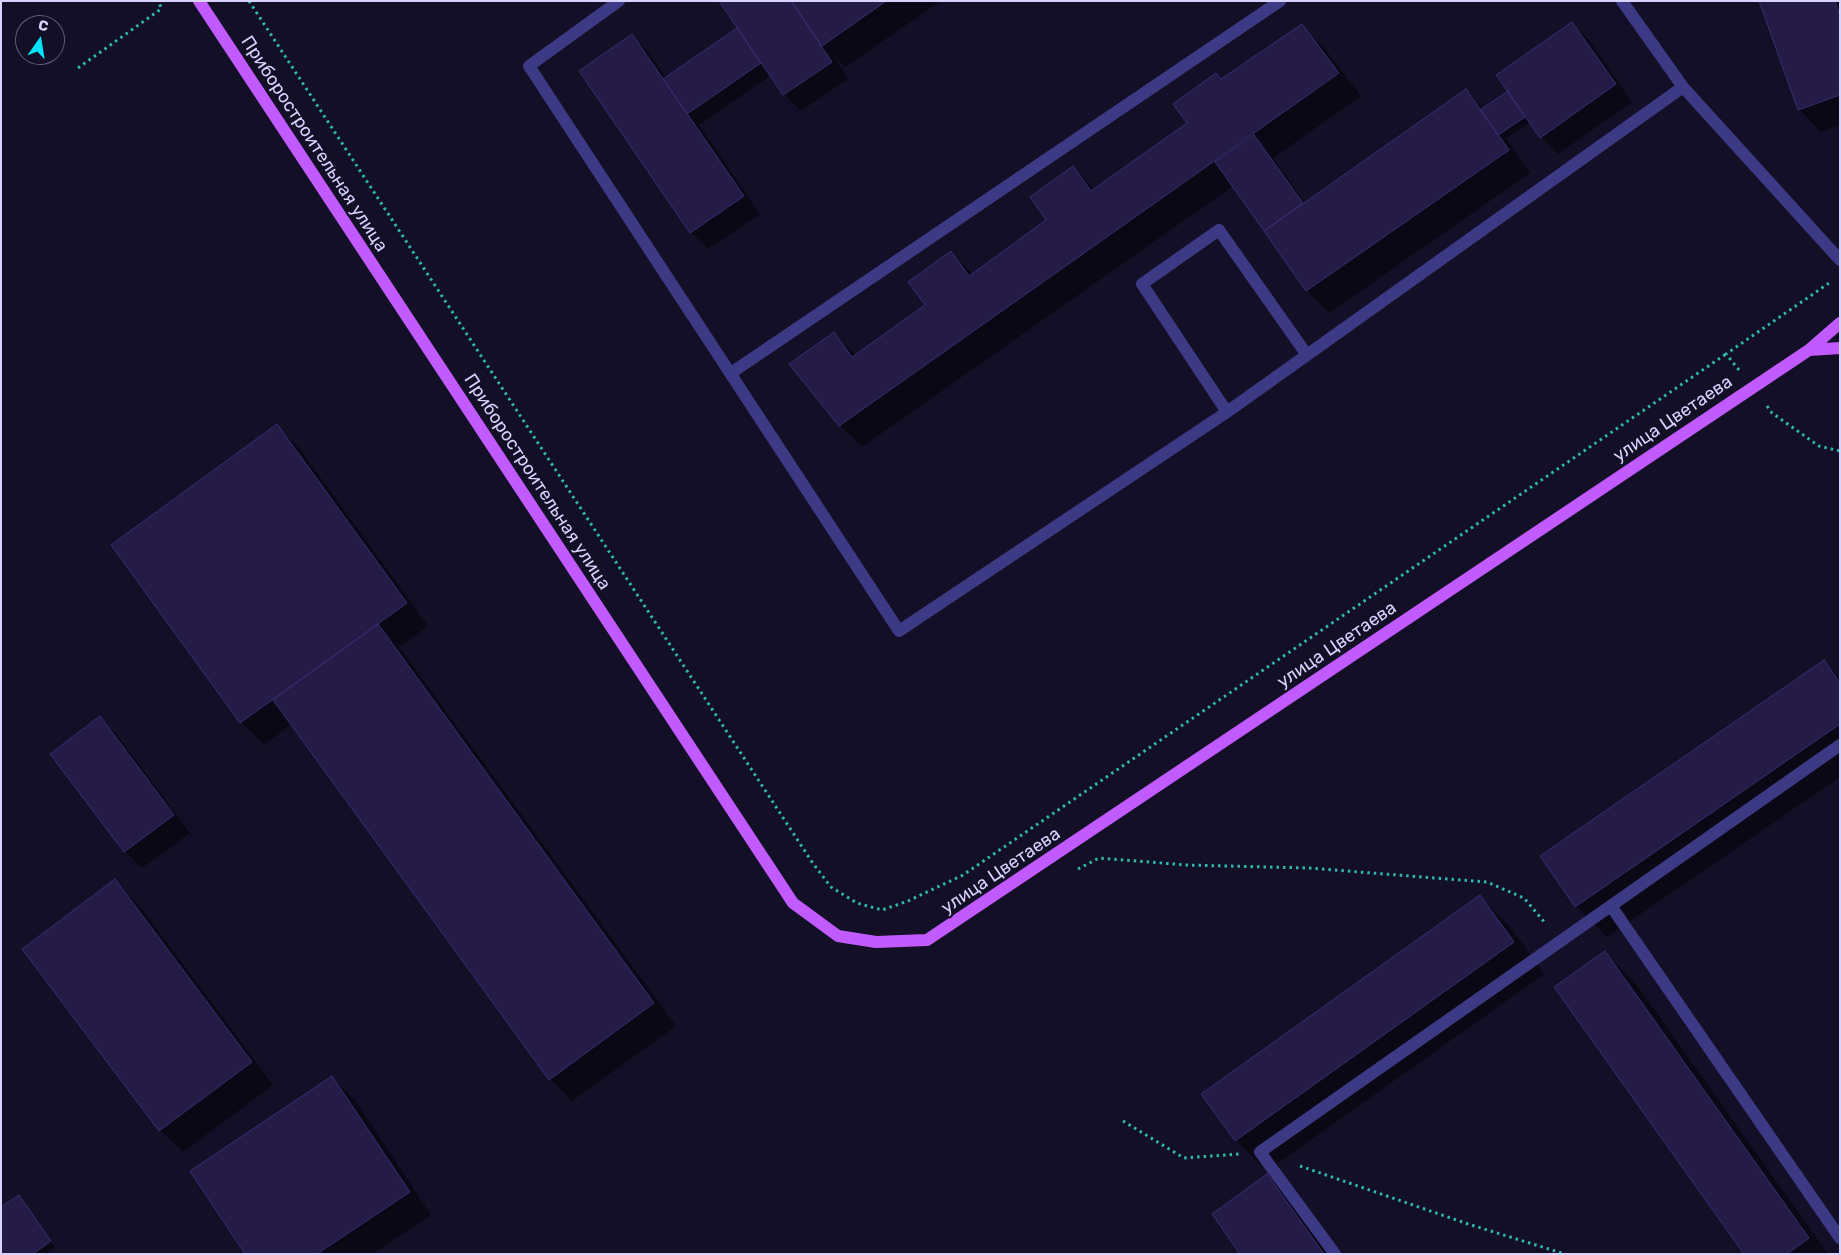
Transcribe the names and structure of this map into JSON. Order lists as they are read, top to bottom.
{
  "streets": {
    "main road": ["Приборостроительная улица", "улица Цветаева"]
  },
  "crossings": [
    ["Приборостроительная улица", "улица Цветаева"]
  ],
  "north": "top"
}
